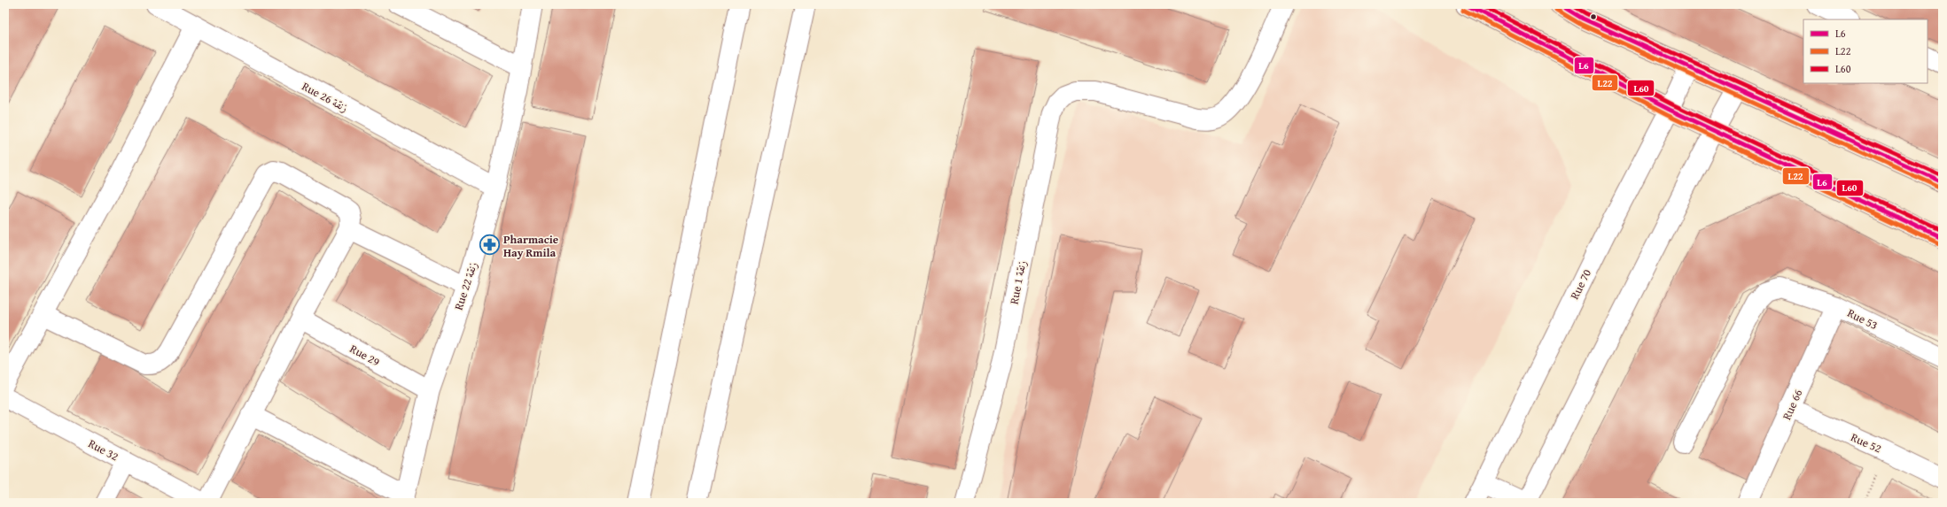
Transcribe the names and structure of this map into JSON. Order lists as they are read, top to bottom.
{
  "streets": {
    "main road": [
      "Rue 26 زنقة",
      "Rue 1 زنقة",
      "Rue 70",
      "Rue 22 زنقة",
      "Rue 53",
      "Rue 29",
      "Rue 66",
      "Rue 52",
      "Rue 32"
    ]
  },
  "crossings": [
    ["Rue 26 زنقة", "Rue 22 زنقة"],
    ["Rue 22 زنقة", "Rue 29"],
    ["Rue 53", "Rue 66"],
    ["Rue 66", "Rue 52"]
  ],
  "places": {
    "pharmacy": ["Pharmacie Hay Rmila"]
  },
  "lines": ["transit line L6", "transit line L60", "transit line L22"],
  "legend": ["L6", "L22", "L60"]
}
